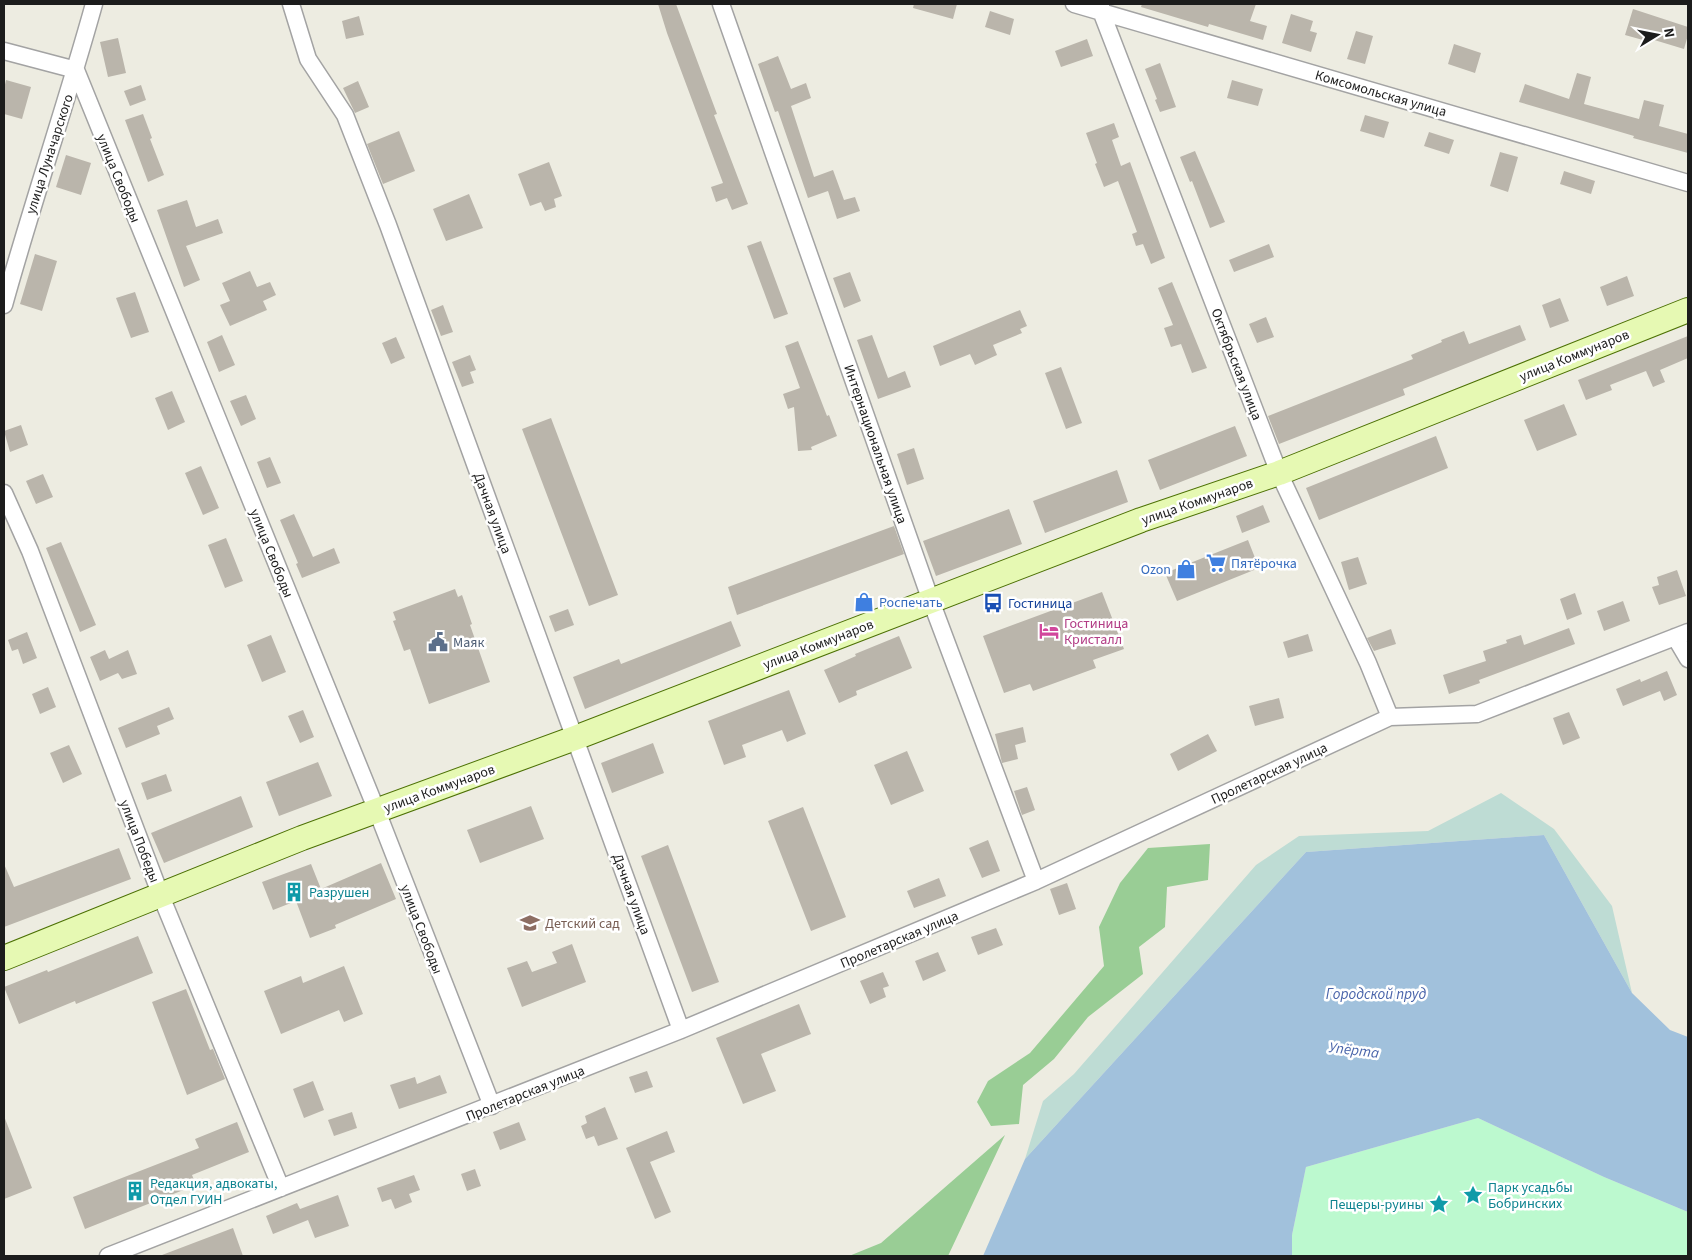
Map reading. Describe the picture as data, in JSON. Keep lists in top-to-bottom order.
{
  "streets": {
    "main road": ["улица Коммунаров"],
    "street": [
      "Комсомольская улица",
      "улица Луначарского",
      "улица Свободы",
      "Октябрьская улица",
      "Интернациональная улица",
      "Дачная улица",
      "Пролетарская улица",
      "улица Победы"
    ]
  },
  "crossings": [
    ["Комсомольская улица", "Октябрьская улица"],
    ["улица Луначарского", "улица Свободы"],
    ["улица Свободы", "улица Коммунаров"],
    ["улица Свободы", "Пролетарская улица"],
    ["улица Коммунаров", "Октябрьская улица"],
    ["улица Коммунаров", "Интернациональная улица"],
    ["улица Коммунаров", "Дачная улица"],
    ["улица Коммунаров", "улица Победы"],
    ["Октябрьская улица", "Пролетарская улица"],
    ["Интернациональная улица", "Пролетарская улица"],
    ["Дачная улица", "Пролетарская улица"],
    ["Пролетарская улица", "улица Победы"]
  ],
  "water": ["Городской пруд", "Упёрта"],
  "places": {
    "supermarket": ["Пятёрочка"],
    "shop": ["Ozon", "Роспечать"],
    "bus stop": ["Гостиница"],
    "hotel": ["Гостиница Кристалл"],
    "public building": ["Маяк"],
    "building": ["Разрушен", "Редакция, адвокаты, Отдел ГУИН"],
    "school or university": ["Детский сад"],
    "place": ["Парк усадьбы Бобринских", "Пещеры-руины"]
  },
  "north": "right"
}
